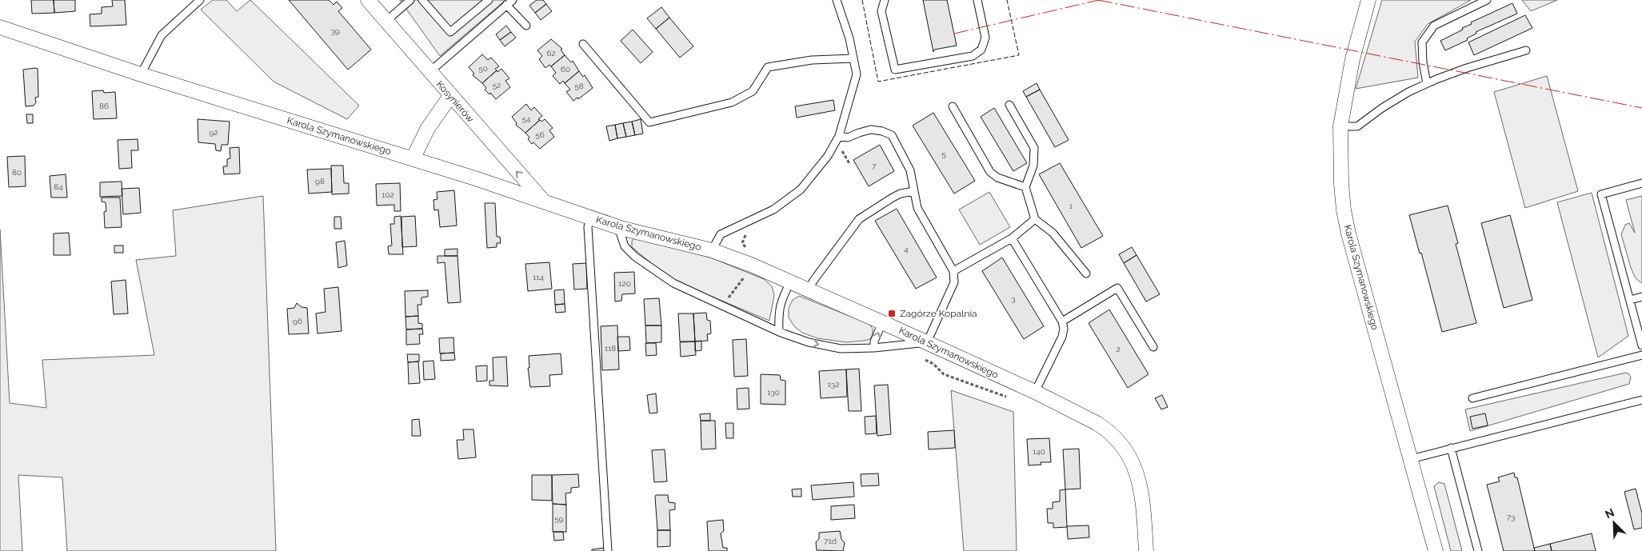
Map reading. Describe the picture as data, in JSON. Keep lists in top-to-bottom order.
{
  "streets": {
    "street": ["Kosynierów", "Karola Szymanowskiego"]
  },
  "crossings": [
    ["Kosynierów", "Karola Szymanowskiego"]
  ],
  "one_way": ["Kosynierów"],
  "places": {
    "transit": ["Zagórze Kopalnia"]
  },
  "house_numbers": [
    "39",
    "62",
    "50",
    "60",
    "52",
    "58",
    "86",
    "54",
    "92",
    "56",
    "5",
    "7",
    "80",
    "98",
    "84",
    "102",
    "1",
    "4",
    "114",
    "120",
    "3",
    "96",
    "118",
    "2",
    "132",
    "130",
    "140",
    "73",
    "59",
    "71d"
  ],
  "north": "top left"
}
